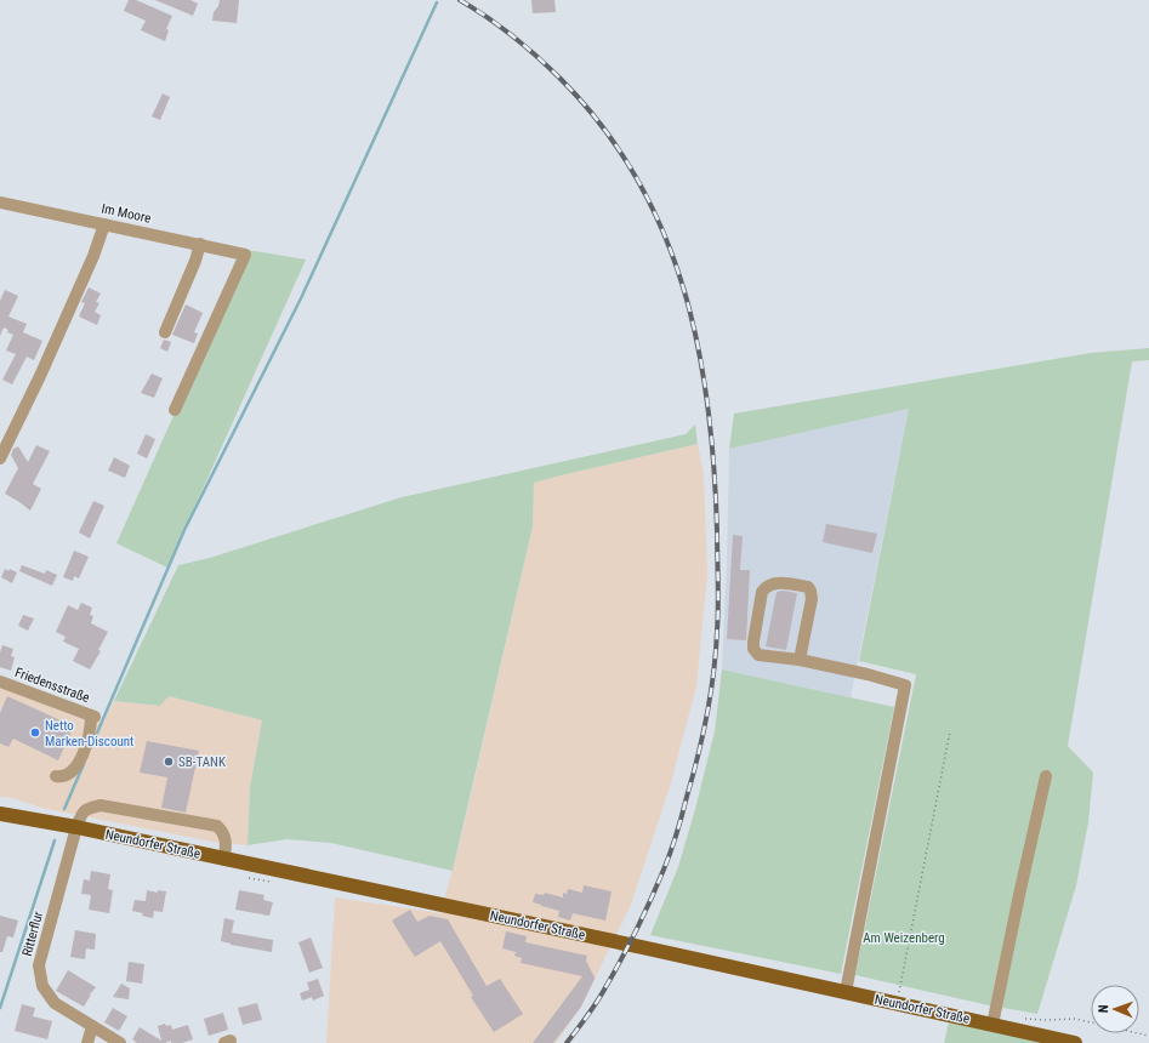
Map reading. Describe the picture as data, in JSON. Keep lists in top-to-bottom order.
{
  "streets": {
    "main road": ["Neundorfer Straße"],
    "street": ["Im Moore", "Friedensstraße", "Ritterflur"]
  },
  "crossings": [
    ["Neundorfer Straße", "Ritterflur"]
  ],
  "parks": ["Am Weizenberg"],
  "places": ["Netto Marken-Discount", "SB-TANK"],
  "north": "left"
}
